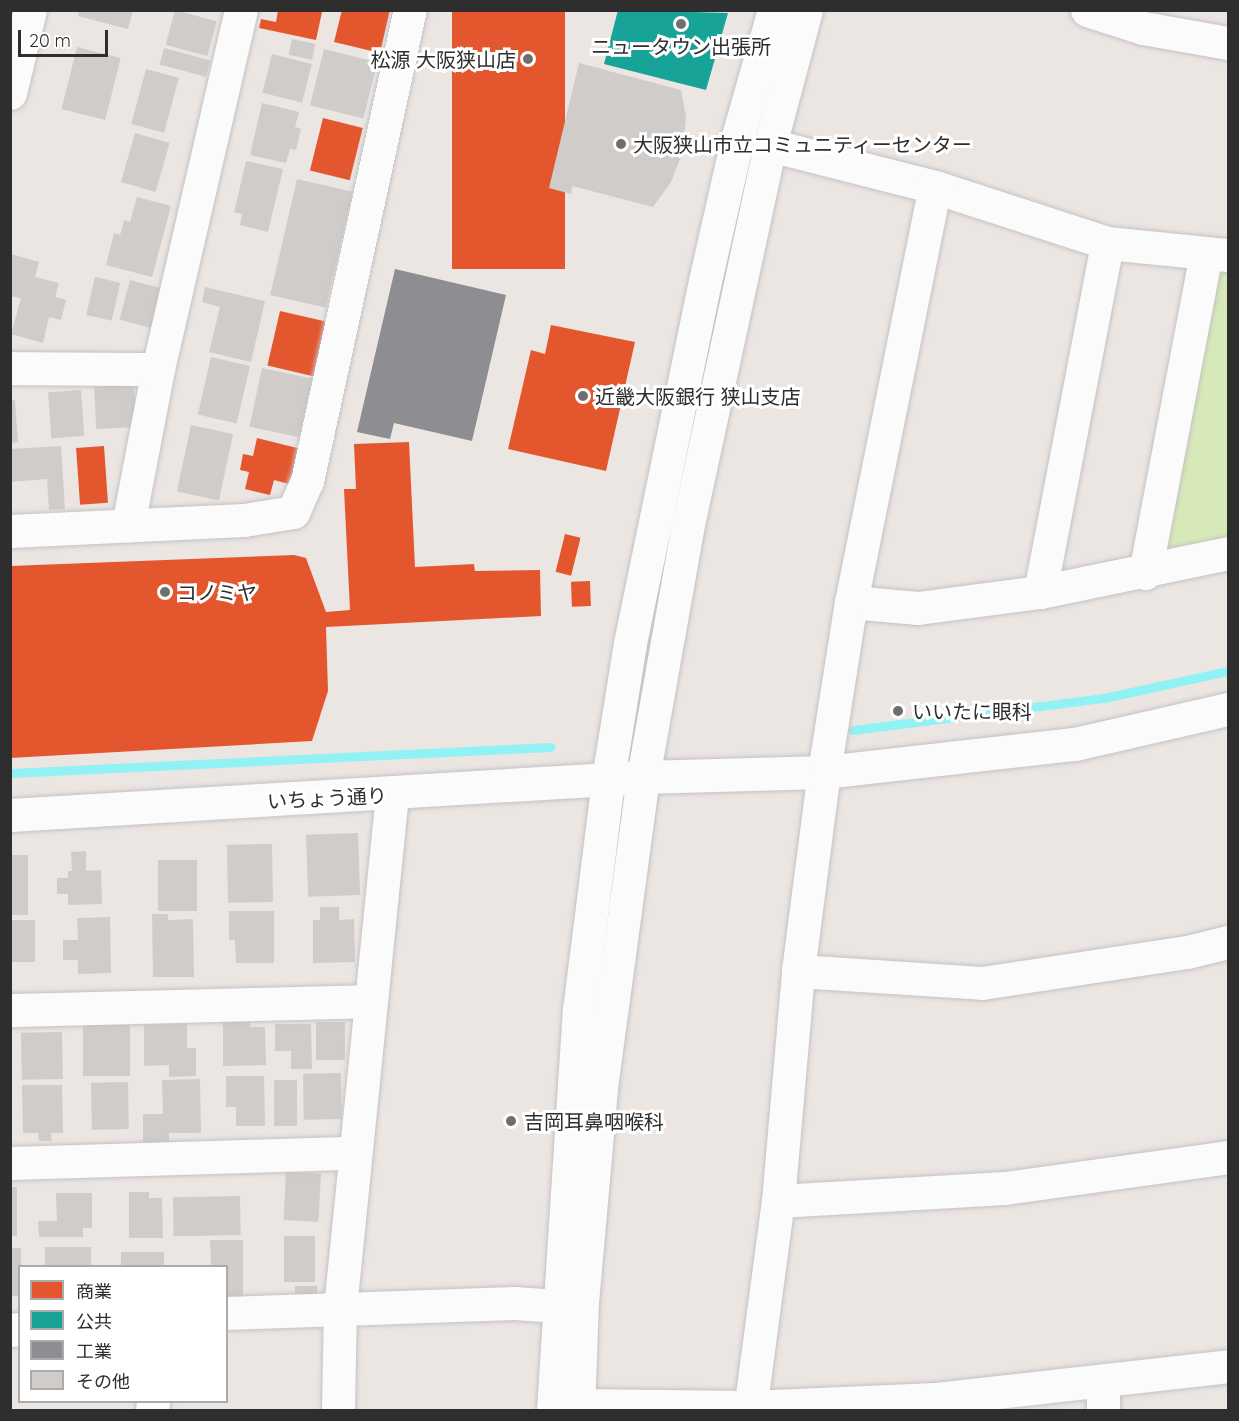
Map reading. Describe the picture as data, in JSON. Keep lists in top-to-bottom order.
{
  "streets": {
    "street": ["いちょう通り"]
  },
  "places": [
    "ニュータウン出張所",
    "松源 大阪狭山店",
    "大阪狭山市立コミュニティーセンター",
    "近畿大阪銀行 狭山支店",
    "コノミヤ",
    "いいたに眼科",
    "吉岡耳鼻咽喉科"
  ],
  "legend": [
    "商業",
    "公共",
    "工業",
    "その他"
  ],
  "scale_bar": "20 m"
}
